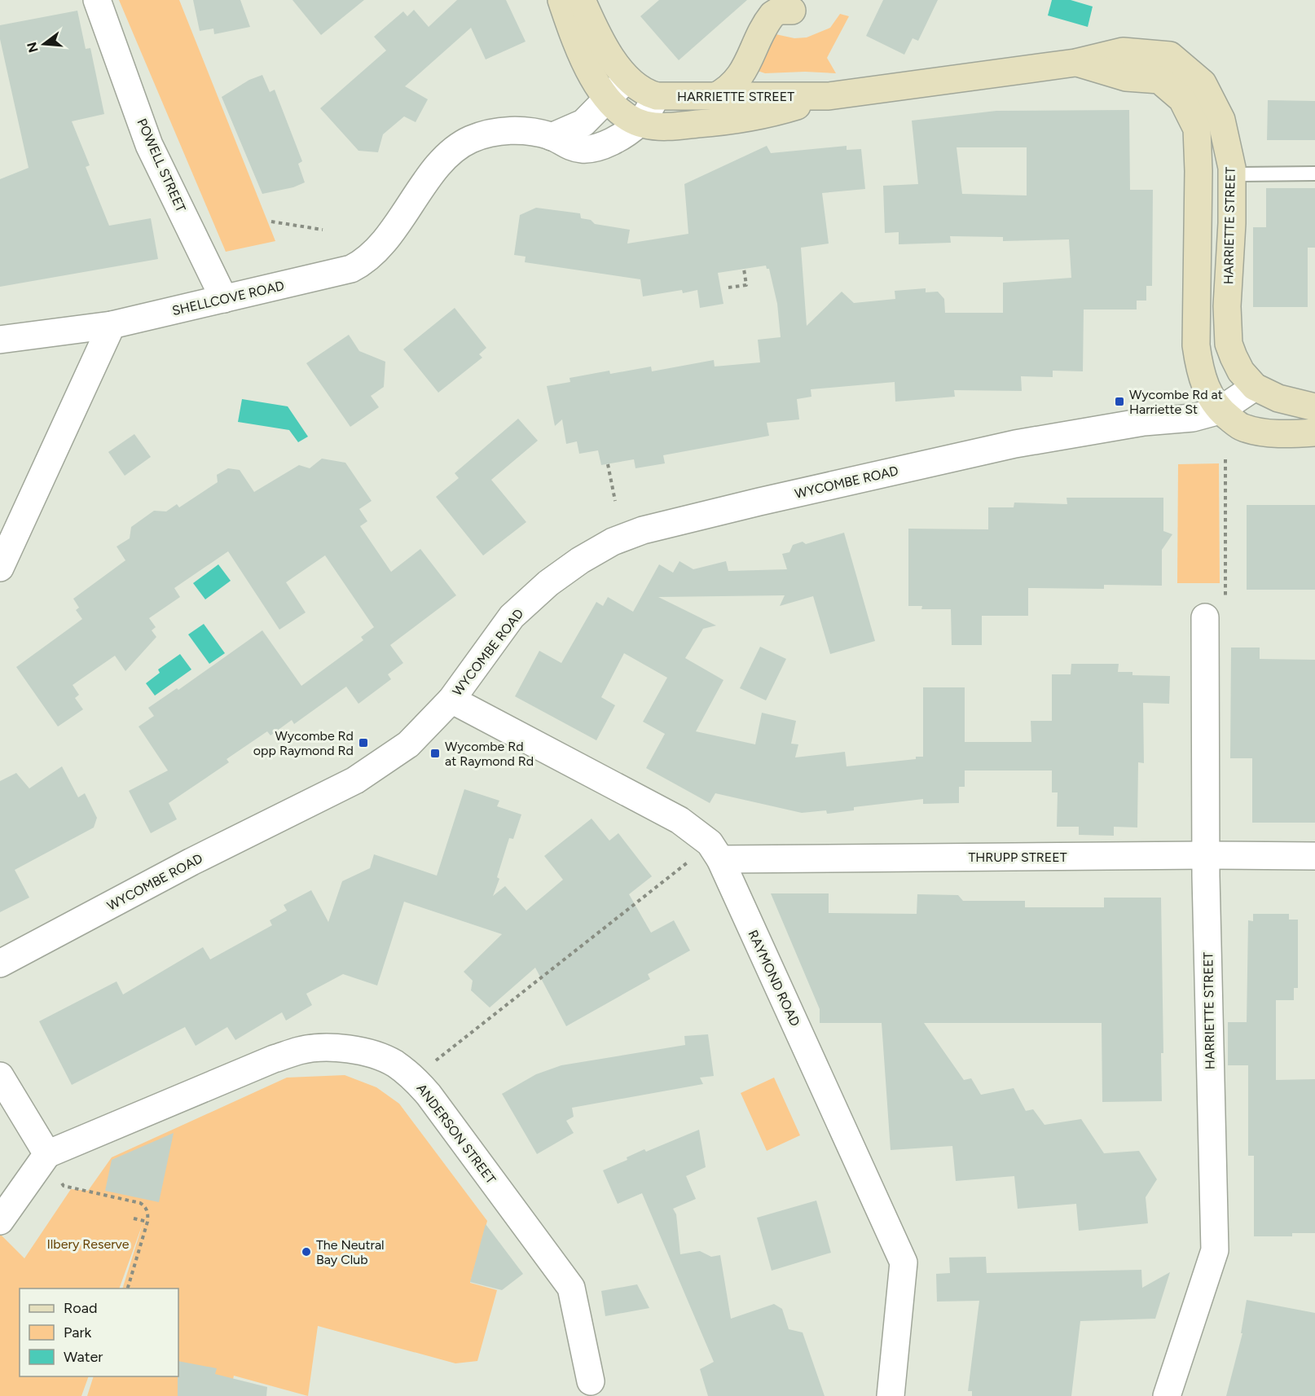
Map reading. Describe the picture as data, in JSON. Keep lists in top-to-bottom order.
{
  "streets": {
    "main road": ["HARRIETTE STREET"],
    "street": [
      "POWELL STREET",
      "SHELLCOVE ROAD",
      "WYCOMBE ROAD",
      "THRUPP STREET",
      "RAYMOND ROAD",
      "ANDERSON STREET"
    ]
  },
  "crossings": [
    ["HARRIETTE STREET", "SHELLCOVE ROAD"],
    ["HARRIETTE STREET", "WYCOMBE ROAD"],
    ["HARRIETTE STREET", "THRUPP STREET"],
    ["POWELL STREET", "SHELLCOVE ROAD"],
    ["WYCOMBE ROAD", "RAYMOND ROAD"],
    ["THRUPP STREET", "RAYMOND ROAD"]
  ],
  "parks": ["Ilbery Reserve"],
  "places": {
    "transit": ["Wycombe Rd at Harriette St", "Wycombe Rd opp Raymond Rd", "Wycombe Rd at Raymond Rd"],
    "other": ["The Neutral Bay Club"]
  },
  "legend": ["Road", "Park", "Water"],
  "north": "left"
}
